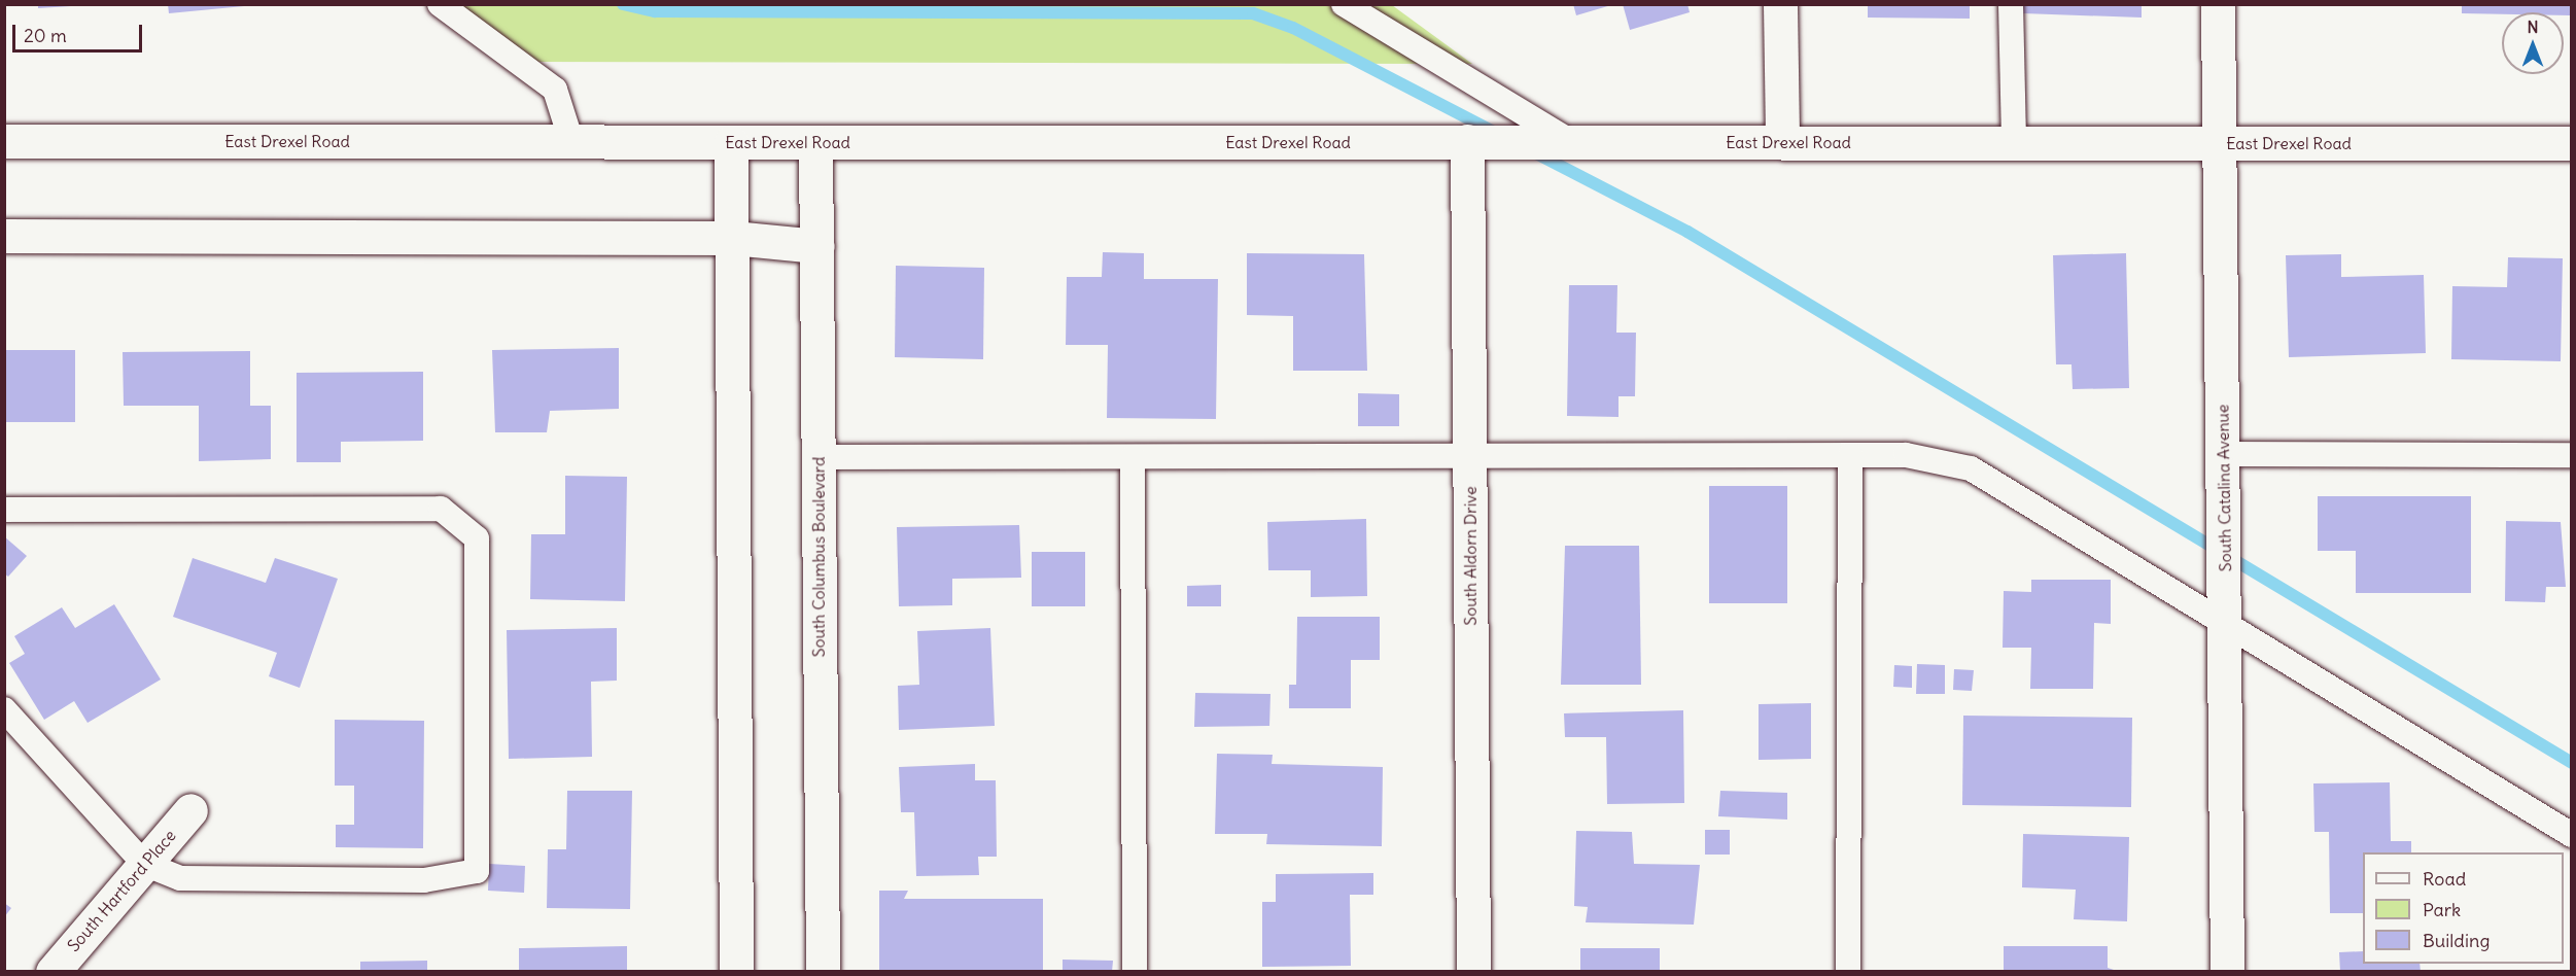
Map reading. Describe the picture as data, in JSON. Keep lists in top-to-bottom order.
{
  "streets": {
    "street": [
      "East Drexel Road",
      "South Catalina Avenue",
      "South Aldorn Drive",
      "South Columbus Boulevard",
      "South Hartford Place"
    ]
  },
  "crossings": [
    ["East Drexel Road", "South Catalina Avenue"],
    ["East Drexel Road", "South Aldorn Drive"],
    ["East Drexel Road", "South Columbus Boulevard"]
  ],
  "legend": ["Road", "Park", "Building"],
  "scale_bar": "20 m",
  "north": "top"
}
